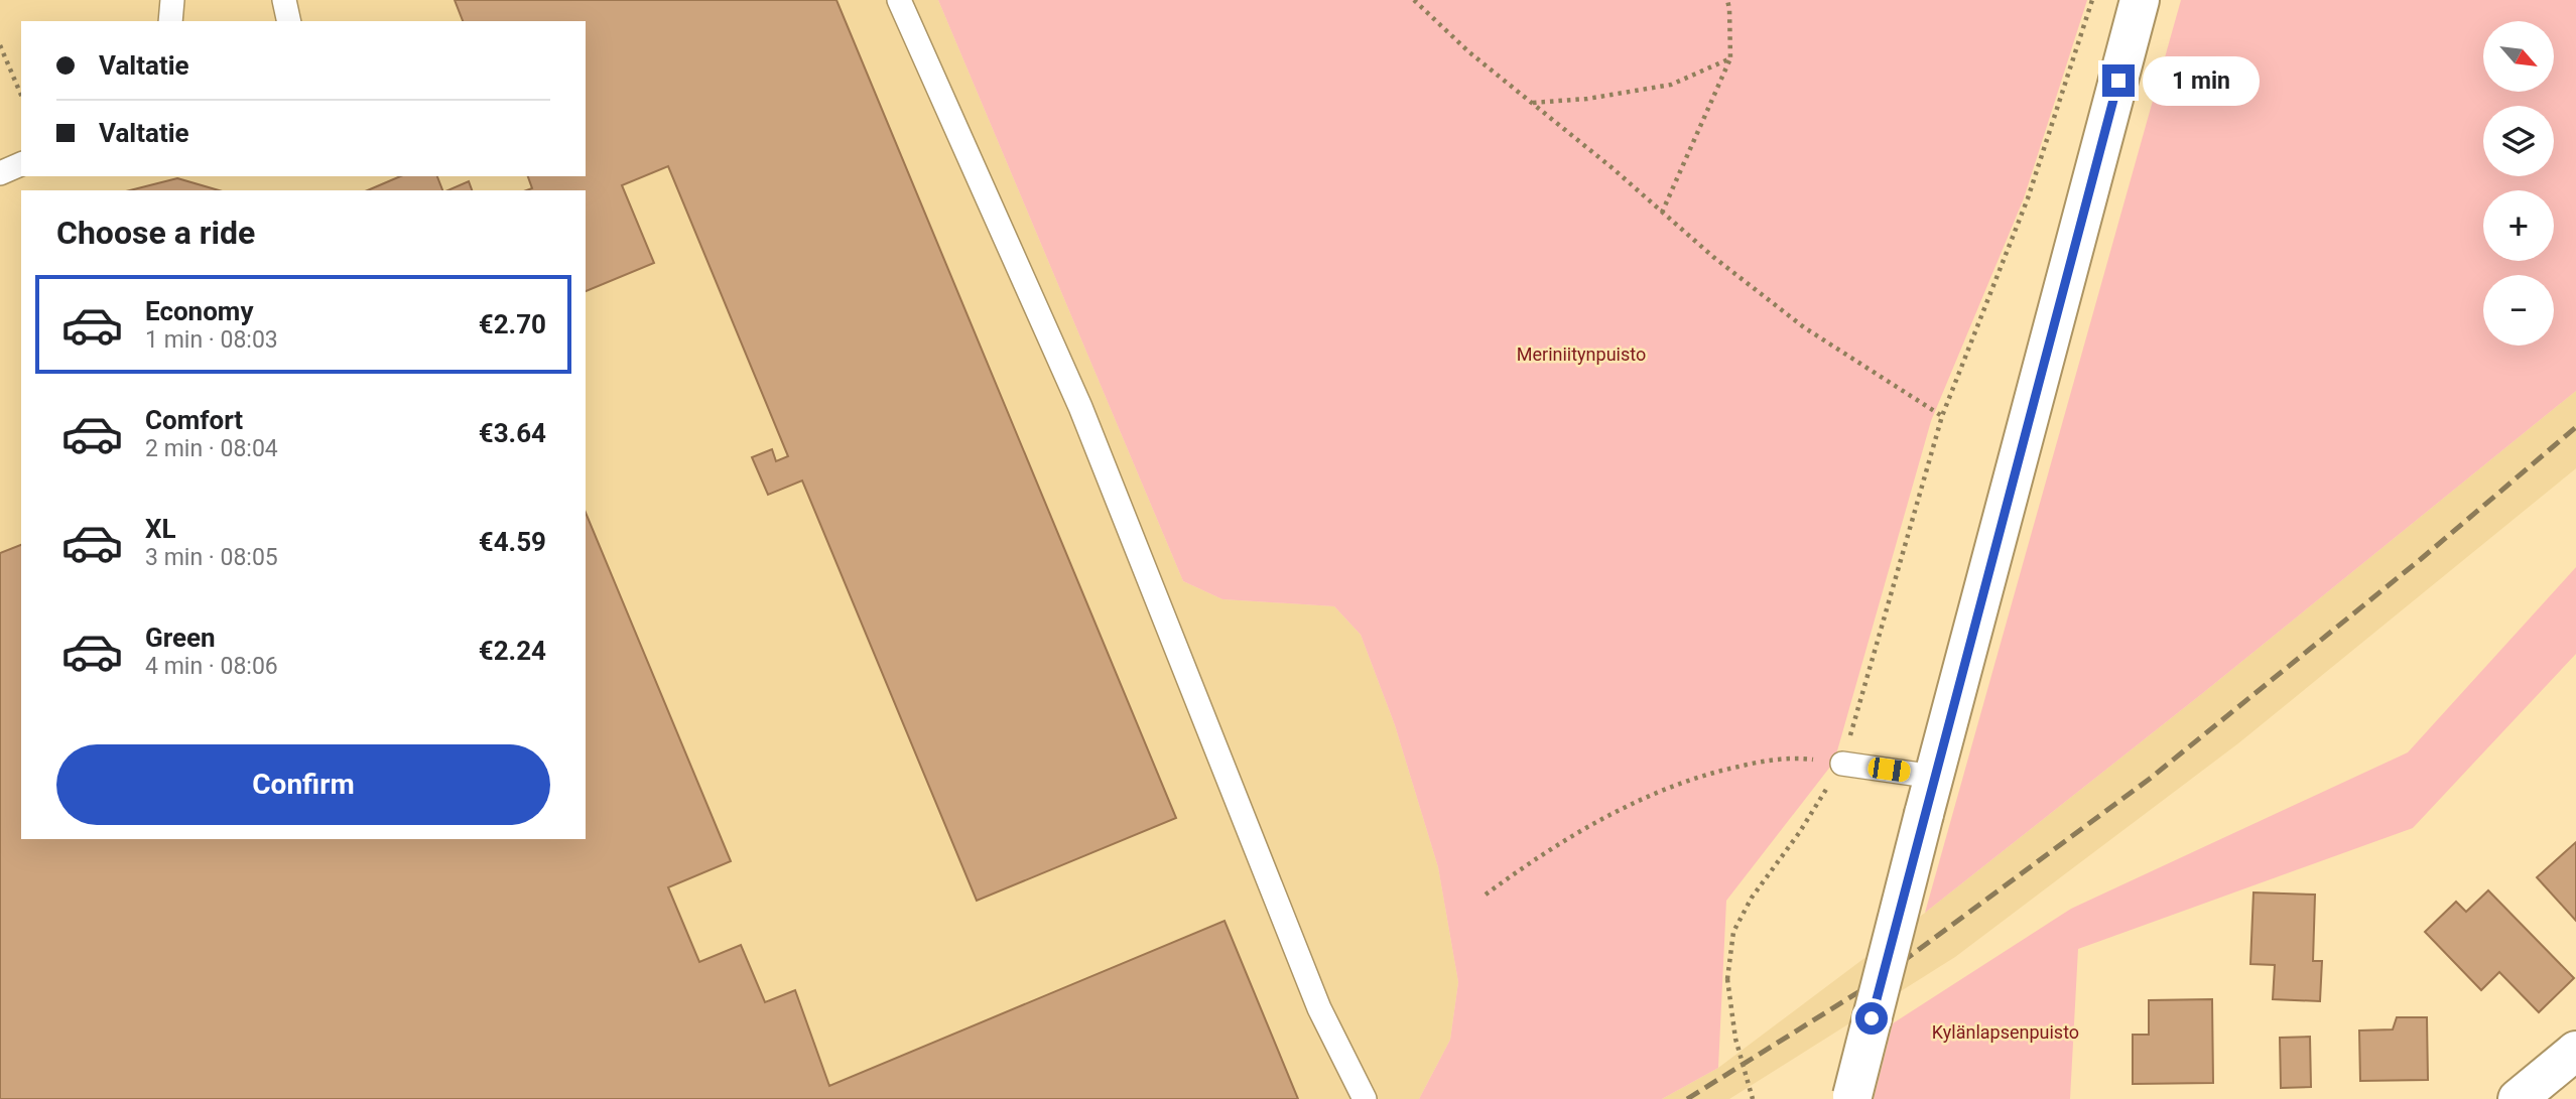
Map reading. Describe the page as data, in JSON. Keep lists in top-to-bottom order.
{
  "parks": ["Meriniitynpuisto", "Kylänlapsenpuisto"],
  "north": "bottom right",
  "page": {
    "map_buttons": ["+", "−"],
    "banner": ["Valtatie", "Valtatie"],
    "bubble": "1 min",
    "heading": "Choose a ride",
    "list": [
      {
        "name": "Economy",
        "note": "1 min · 08:03",
        "value": "€2.70"
      },
      {
        "name": "Comfort",
        "note": "2 min · 08:04",
        "value": "€3.64"
      },
      {
        "name": "XL",
        "note": "3 min · 08:05",
        "value": "€4.59"
      },
      {
        "name": "Green",
        "note": "4 min · 08:06",
        "value": "€2.24"
      }
    ],
    "buttons": "Confirm"
  }
}
